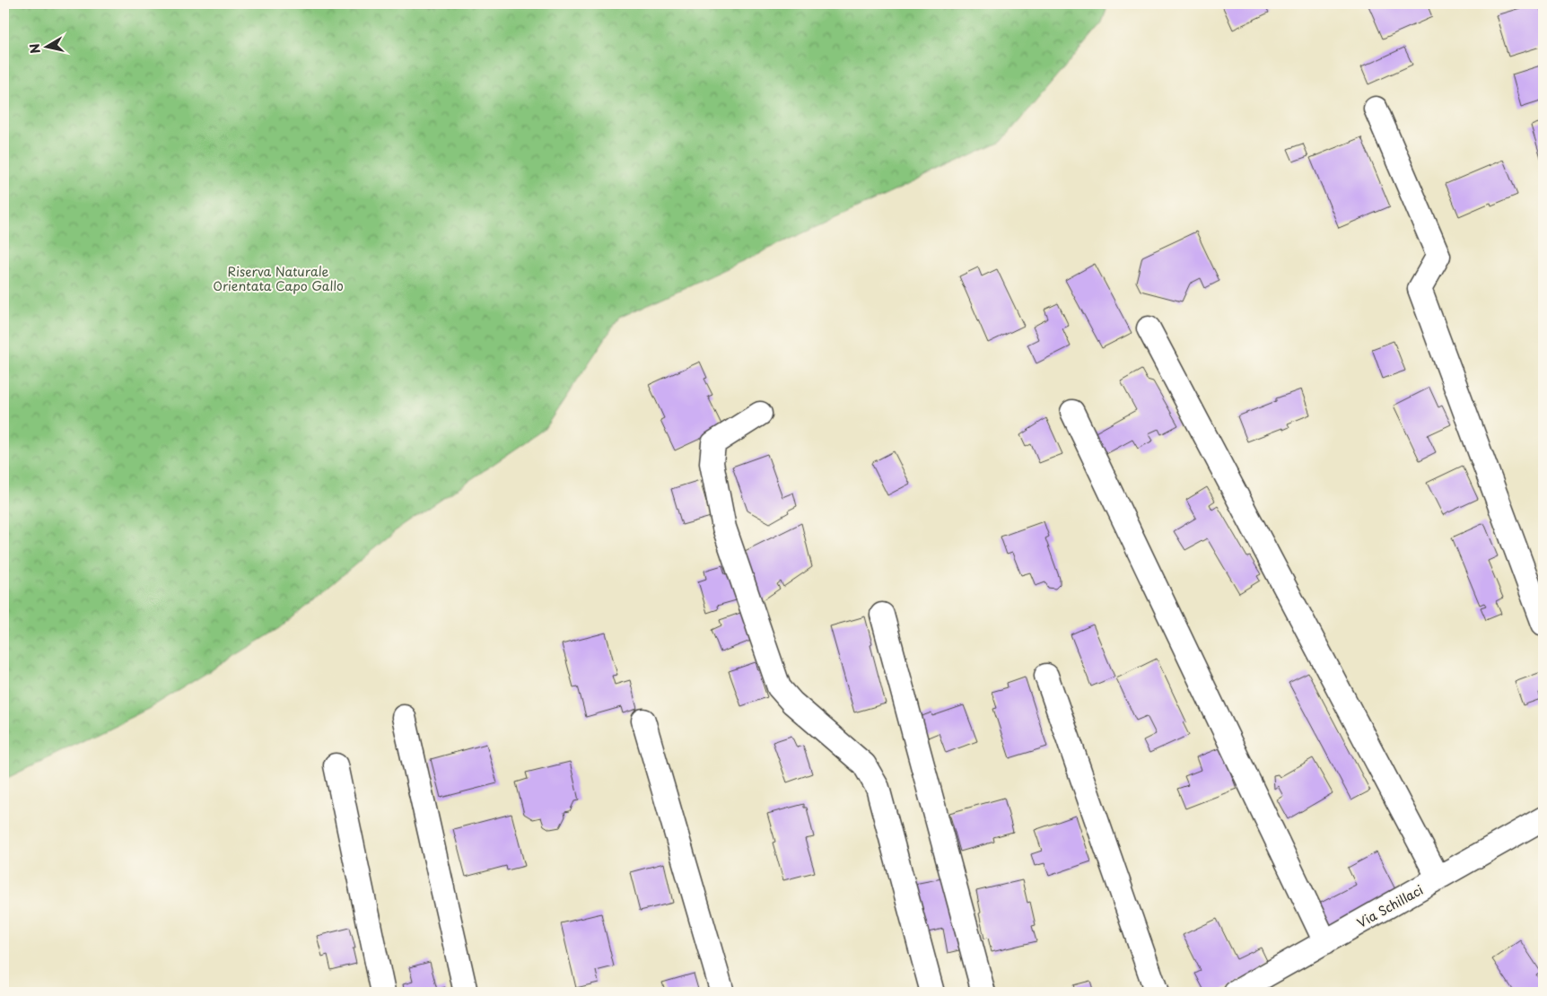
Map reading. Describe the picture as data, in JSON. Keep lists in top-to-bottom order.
{
  "streets": {
    "street": ["Via Schillaci"]
  },
  "parks": ["Riserva Naturale Orientata Capo Gallo"],
  "north": "left"
}
